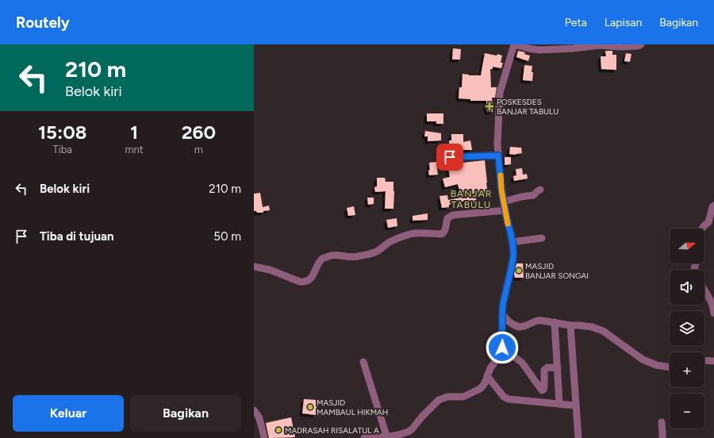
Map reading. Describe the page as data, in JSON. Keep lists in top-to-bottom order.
{
  "districts": ["BANJAR TABULU"],
  "places": {
    "health": ["POSKESDES BANJAR TABULU"],
    "other": ["MASJID BANJAR SONGAI", "MASJID MAMBAUL HIKMAH", "MADRASAH RISALATUL A"]
  },
  "north": "right",
  "page": {
    "header": "Routely",
    "nav": ["Peta", "Lapisan", "Bagikan"],
    "turn": ["210 m", "Belok kiri"],
    "eta": [
      "15:08",
      "Tiba",
      "1",
      "mnt",
      "260",
      "m"
    ],
    "list": [
      {
        "name": "Belok kiri",
        "value": "210 m"
      },
      {
        "name": "Tiba di tujuan",
        "value": "50 m"
      }
    ],
    "map_buttons": ["+", "−"],
    "buttons": ["Keluar", "Bagikan"]
  }
}
